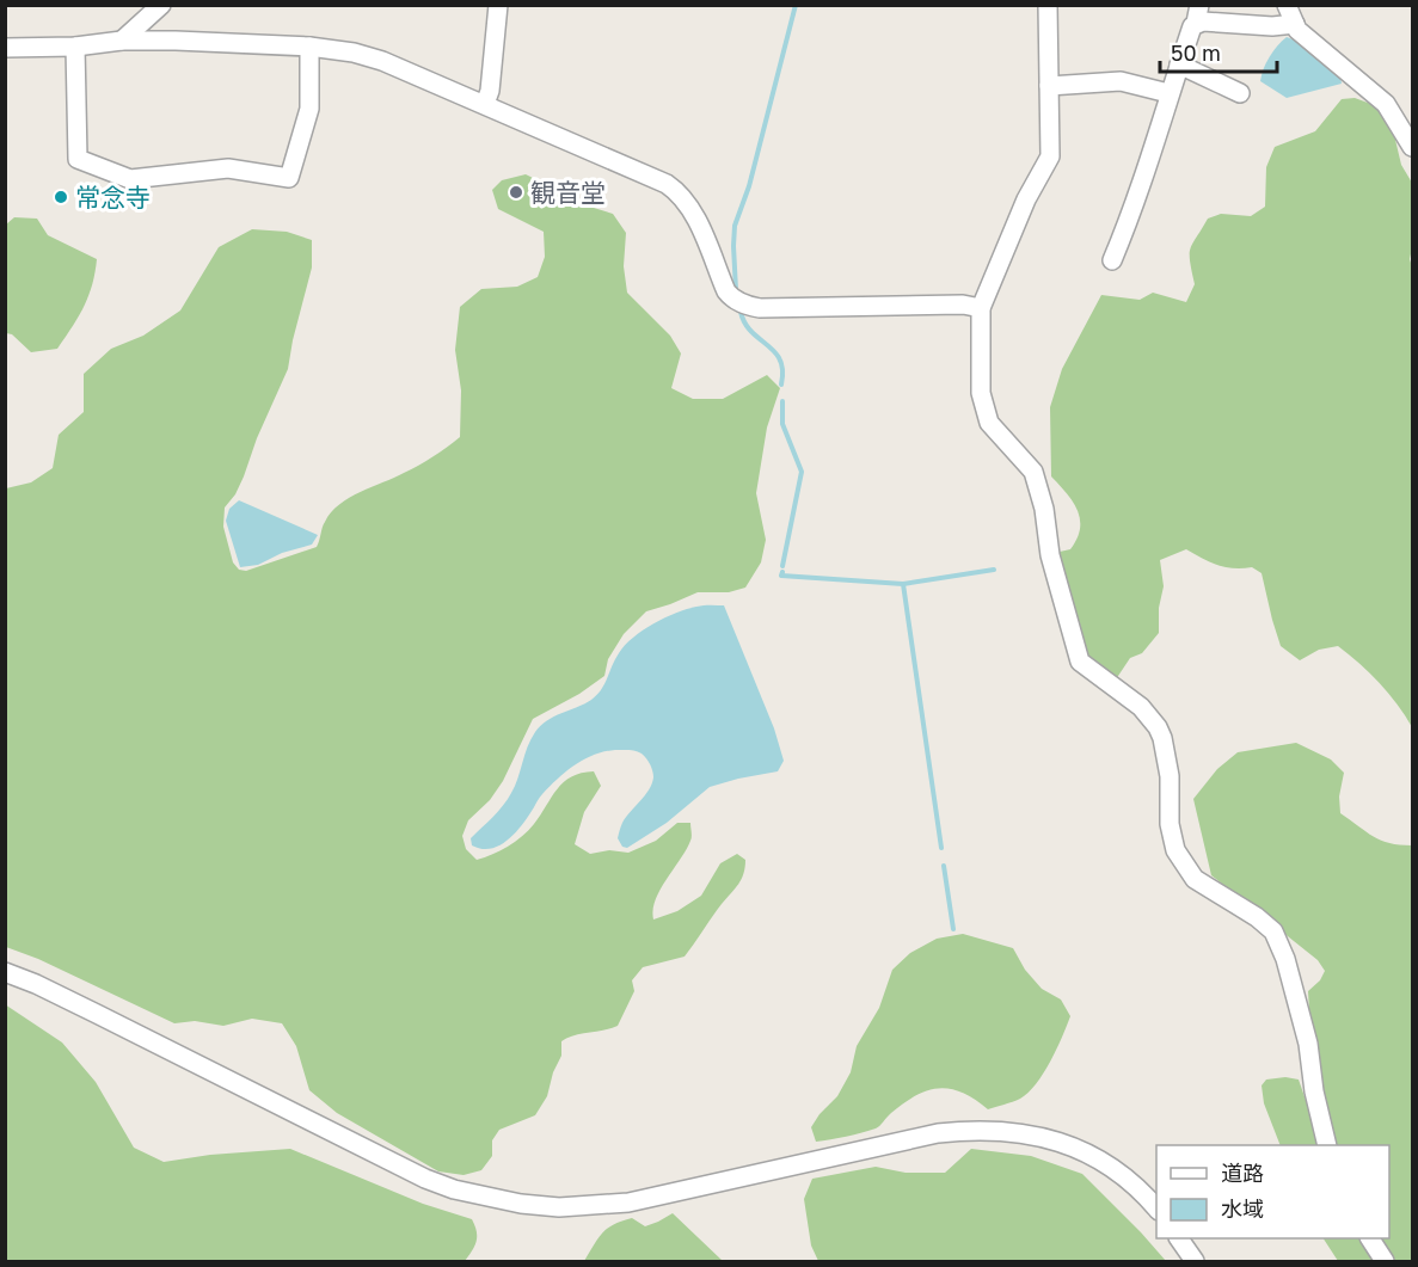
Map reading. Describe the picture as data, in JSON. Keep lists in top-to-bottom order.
{
  "places": ["観音堂", "常念寺"],
  "legend": ["道路", "水域"],
  "scale_bar": "50 m"
}
